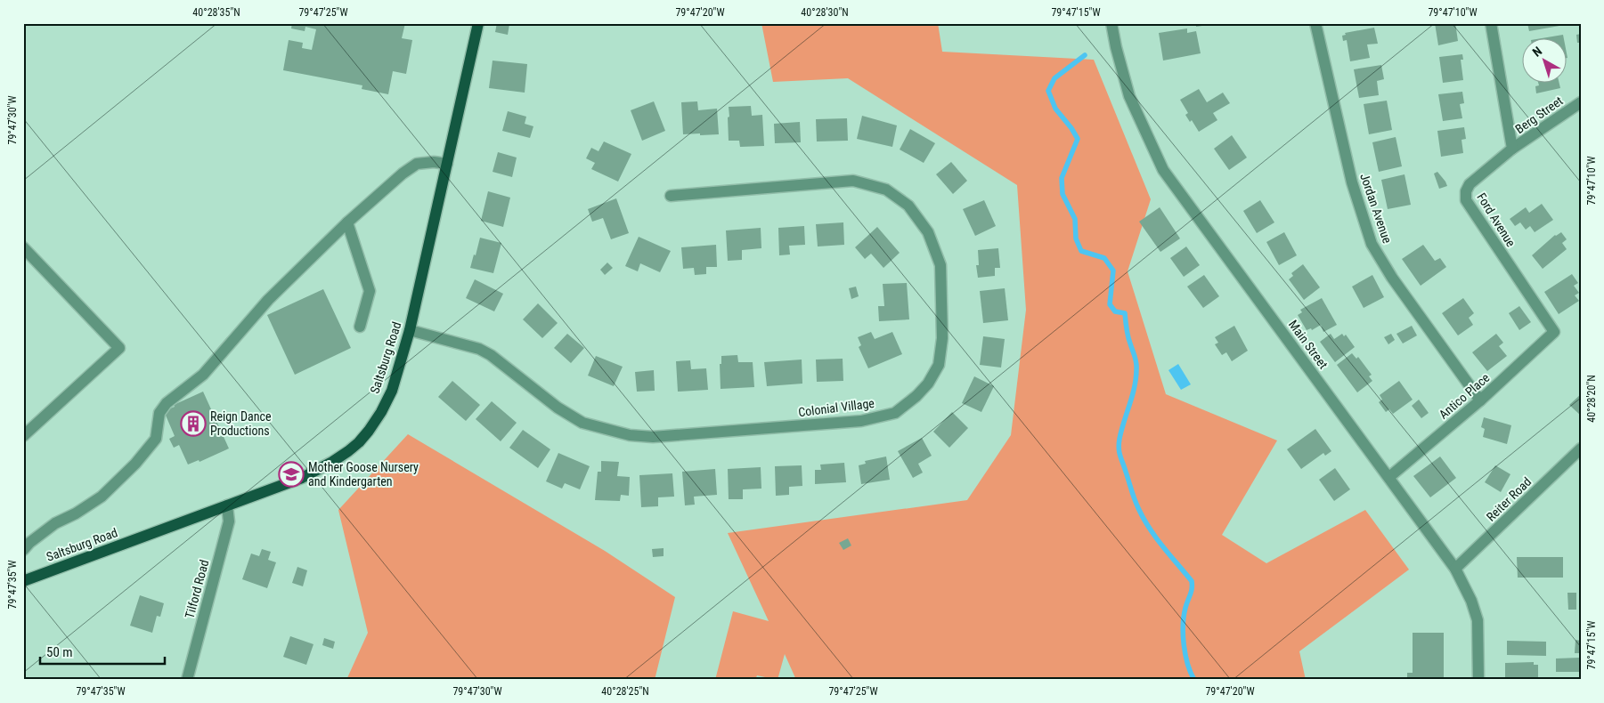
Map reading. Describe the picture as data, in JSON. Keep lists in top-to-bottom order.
{
  "streets": {
    "main road": ["Saltsburg Road"],
    "street": [
      "Berg Street",
      "Jordan Avenue",
      "Ford Avenue",
      "Main Street",
      "Antico Place",
      "Colonial Village",
      "Reiter Road",
      "Tilford Road"
    ]
  },
  "crossings": [
    ["Berg Street", "Ford Avenue"],
    ["Jordan Avenue", "Antico Place"],
    ["Ford Avenue", "Antico Place"],
    ["Main Street", "Antico Place"],
    ["Main Street", "Reiter Road"],
    ["Saltsburg Road", "Colonial Village"],
    ["Saltsburg Road", "Tilford Road"]
  ],
  "places": {
    "building": ["Reign Dance Productions"],
    "school or university": ["Mother Goose Nursery and Kindergarten"]
  },
  "scale_bar": "50 m",
  "north": "top left",
  "coordinates": [
    "40°28'35\"N",
    "79°47'25\"W",
    "79°47'20\"W",
    "40°28'30\"N",
    "79°47'15\"W",
    "79°47'10\"W",
    "79°47'30\"W",
    "40°28'20\"N",
    "79°47'35\"W",
    "40°28'25\"N"
  ]
}
